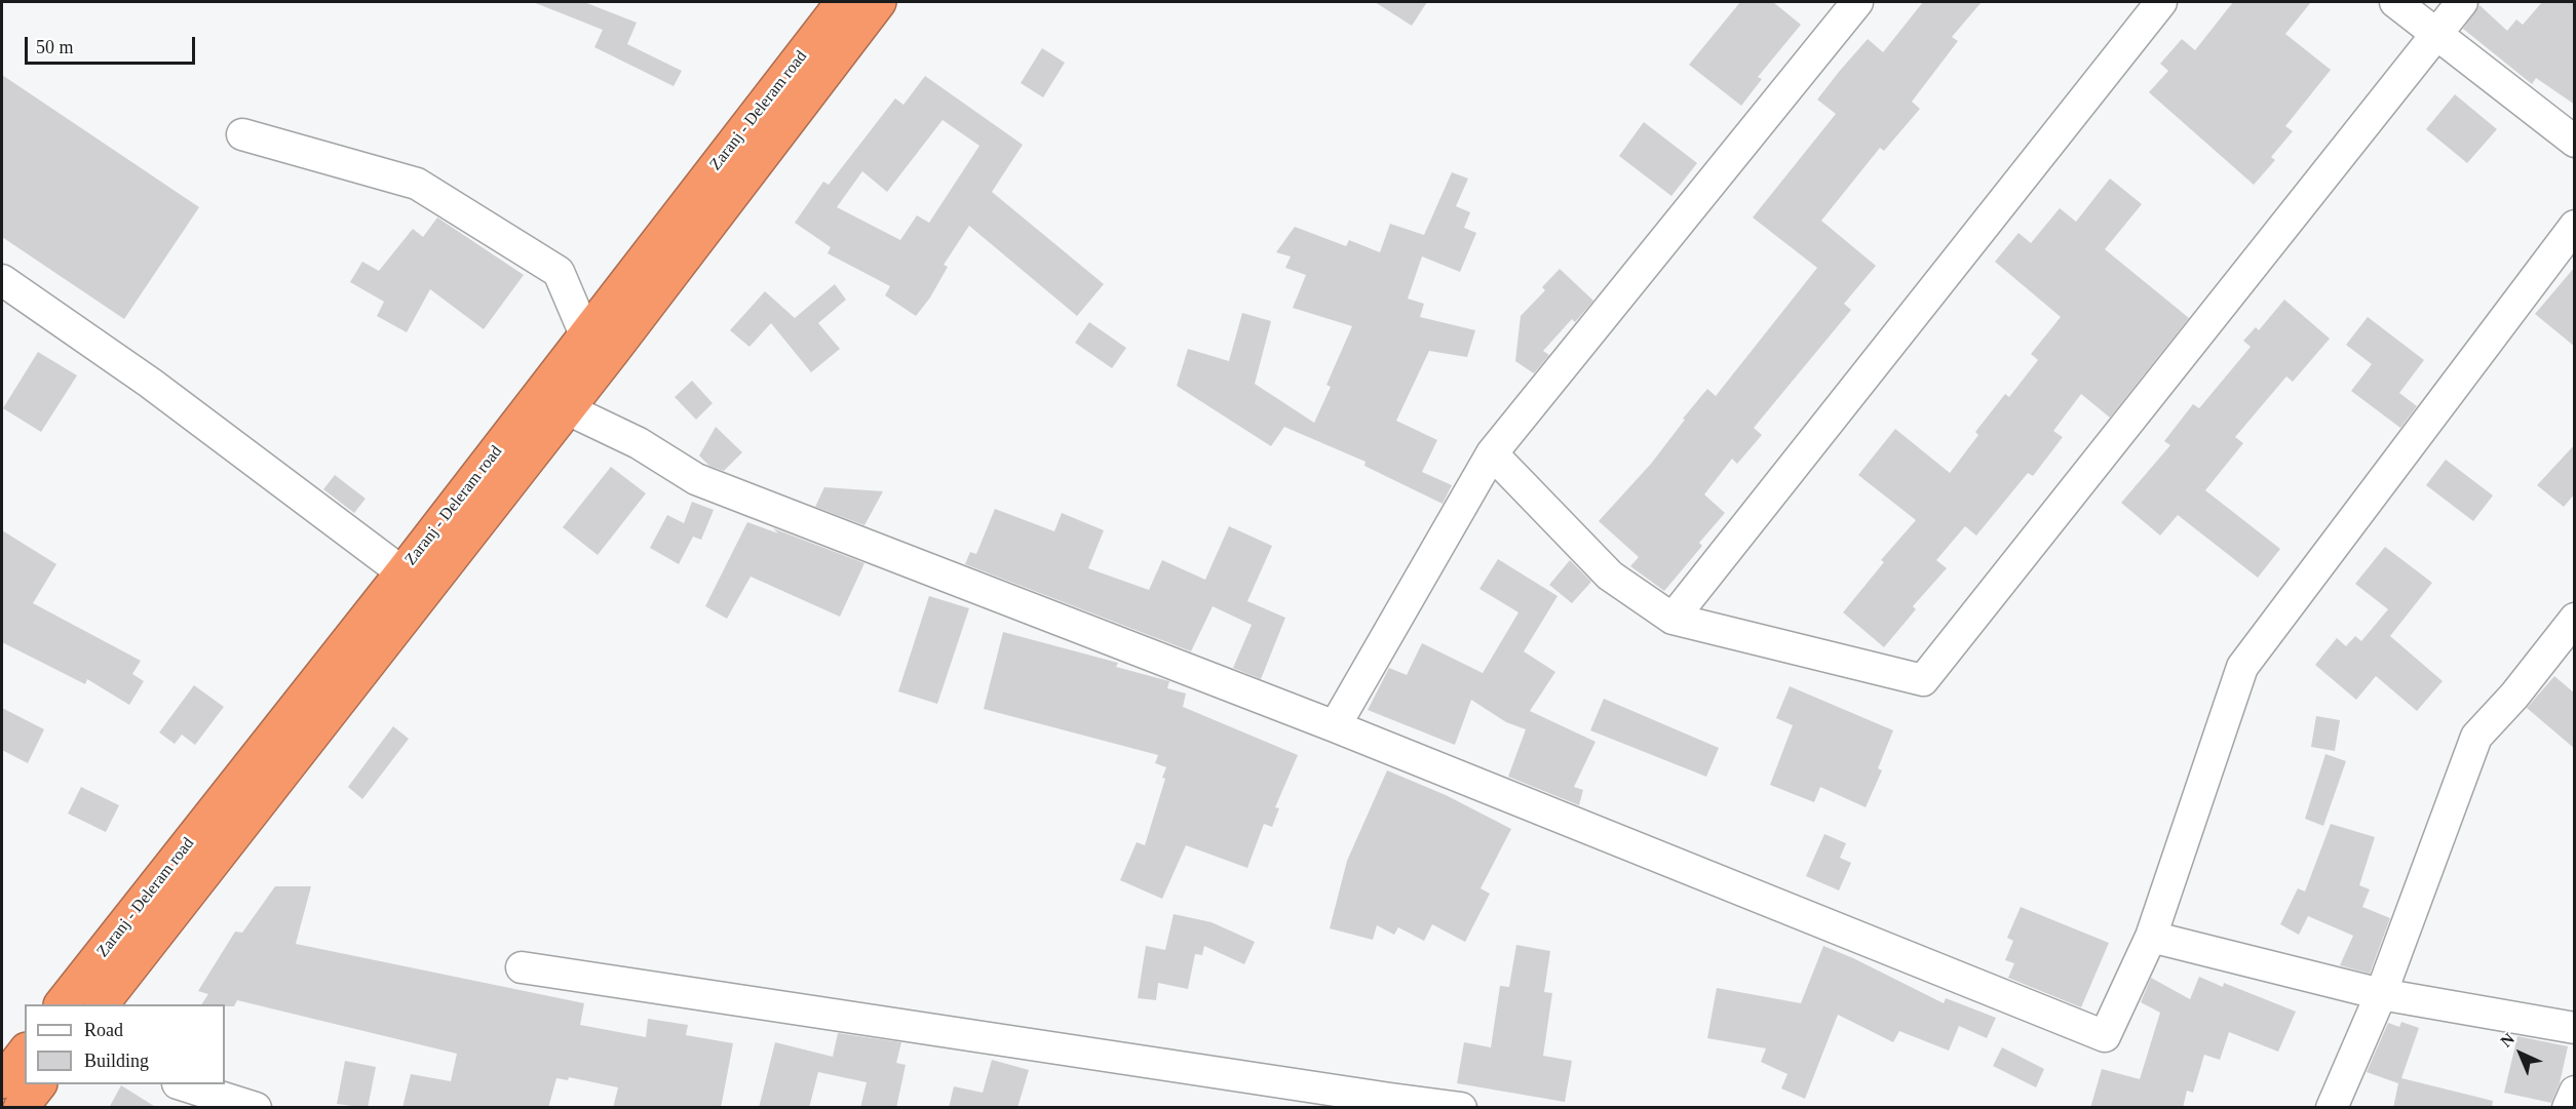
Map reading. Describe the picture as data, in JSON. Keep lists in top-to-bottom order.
{
  "streets": {
    "highway": ["Zaranj - Deleram road"]
  },
  "legend": ["Road", "Building"],
  "scale_bar": "50 m",
  "north": "top left"
}
